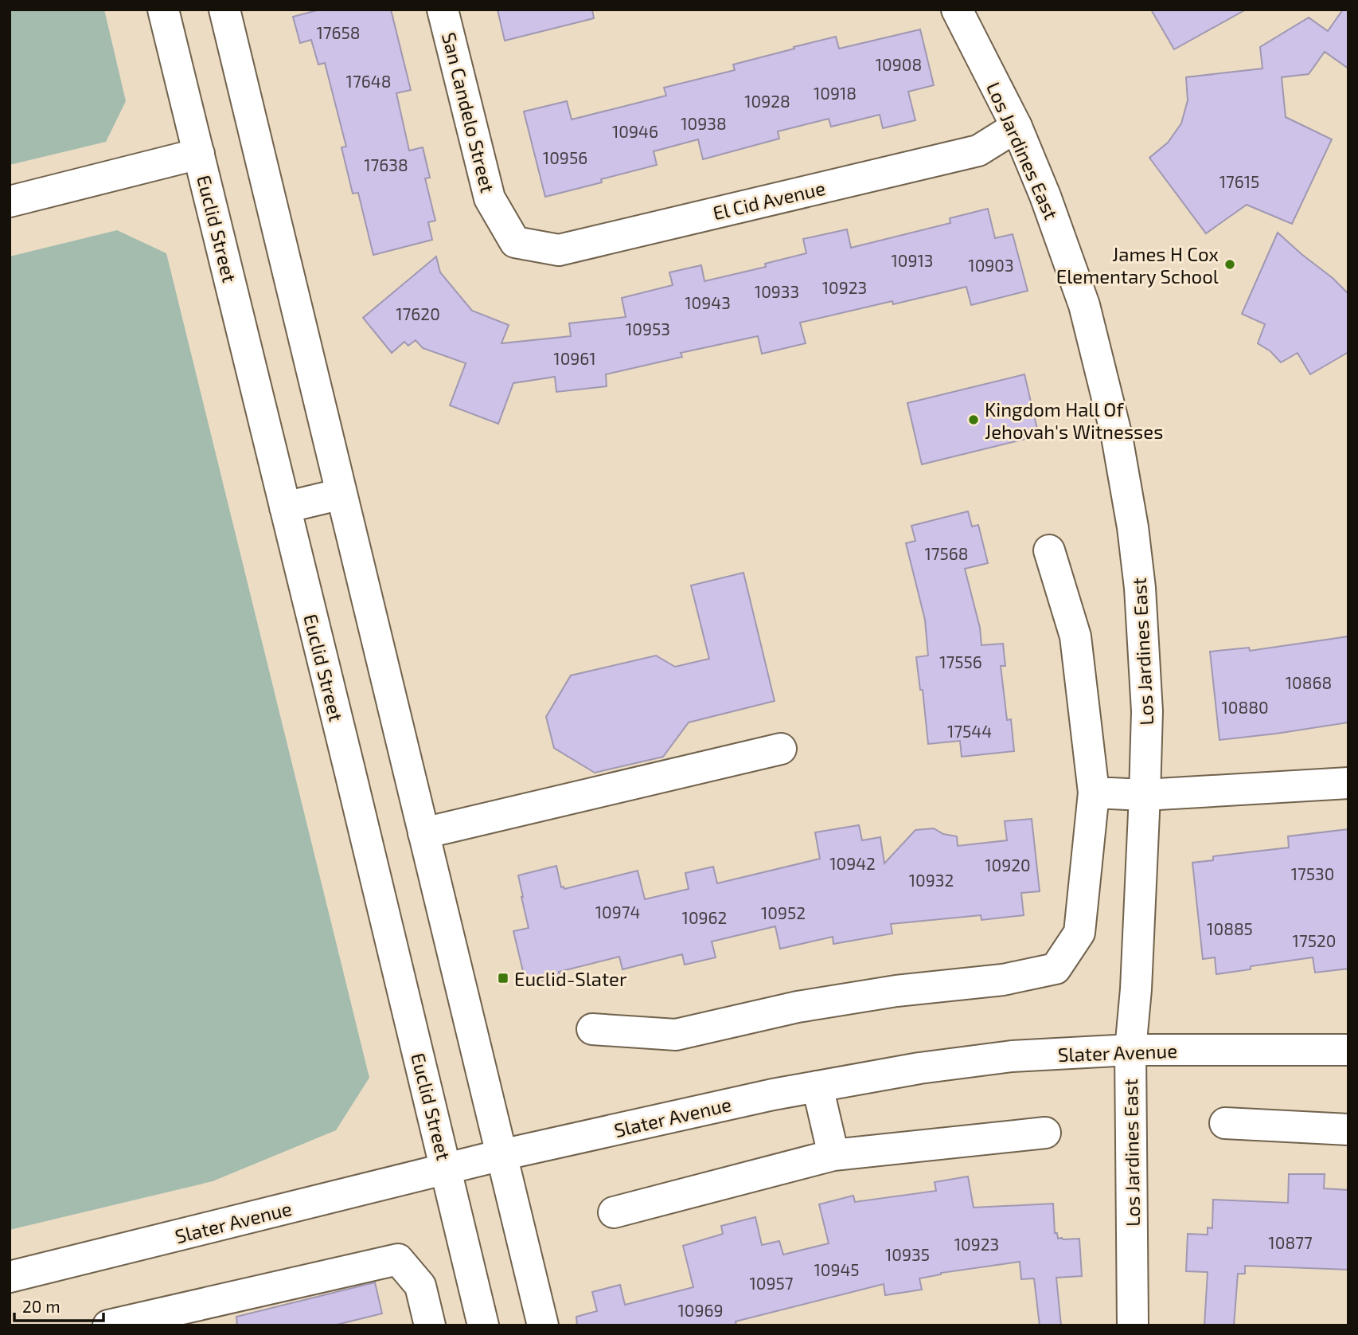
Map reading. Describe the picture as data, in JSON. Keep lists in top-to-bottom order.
{
  "streets": {
    "street": [
      "San Candelo Street",
      "Los Jardines East",
      "El Cid Avenue",
      "Euclid Street",
      "Slater Avenue"
    ]
  },
  "crossings": [
    ["San Candelo Street", "El Cid Avenue"],
    ["Los Jardines East", "El Cid Avenue"],
    ["Los Jardines East", "Slater Avenue"],
    ["Euclid Street", "Slater Avenue"]
  ],
  "places": {
    "other": ["James H Cox Elementary School", "Kingdom Hall Of Jehovah's Witnesses"],
    "transit": ["Euclid-Slater"]
  },
  "house_numbers": [
    "17658",
    "10908",
    "17648",
    "10918",
    "10928",
    "10938",
    "10946",
    "10956",
    "17638",
    "17615",
    "10913",
    "10903",
    "10923",
    "10933",
    "10943",
    "17620",
    "10953",
    "10961",
    "17568",
    "17556",
    "10868",
    "10880",
    "17544",
    "10942",
    "10920",
    "17530",
    "10932",
    "10974",
    "10952",
    "10962",
    "10885",
    "17520",
    "10877",
    "10923",
    "10935",
    "10945",
    "10957",
    "10969"
  ],
  "scale_bar": "20 m"
}
